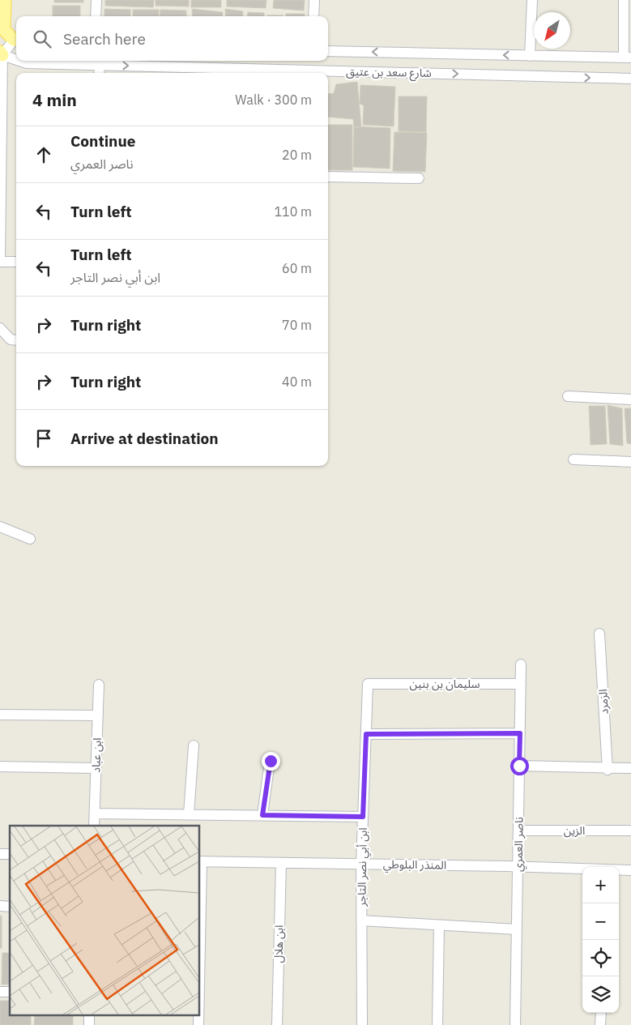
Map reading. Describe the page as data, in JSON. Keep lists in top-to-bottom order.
{
  "streets": {
    "street": [
      "شارع سعد بن عتيق",
      "سليمان بن بنين",
      "الزمرد",
      "ابن عباد",
      "الزين",
      "ناصر العمري",
      "المنذر البلوطي",
      "ابن أبي نصر التاجر",
      "ابن هلال"
    ]
  },
  "crossings": [
    ["سليمان بن بنين", "ناصر العمري"],
    ["سليمان بن بنين", "ابن أبي نصر التاجر"],
    ["الزين", "ناصر العمري"],
    ["ناصر العمري", "المنذر البلوطي"],
    ["المنذر البلوطي", "ابن أبي نصر التاجر"],
    ["المنذر البلوطي", "ابن هلال"]
  ],
  "north": "bottom left",
  "page": {
    "search": "Search here",
    "heading": ["4 min", "Walk · 300 m"],
    "list": [
      ["Continue", "ناصر العمري", "20 m"],
      ["Turn left", "110 m"],
      ["Turn left", "ابن أبي نصر التاجر", "60 m"],
      ["Turn right", "70 m"],
      ["Turn right", "40 m"],
      "Arrive at destination"
    ],
    "map_buttons": ["+", "−"]
  }
}
